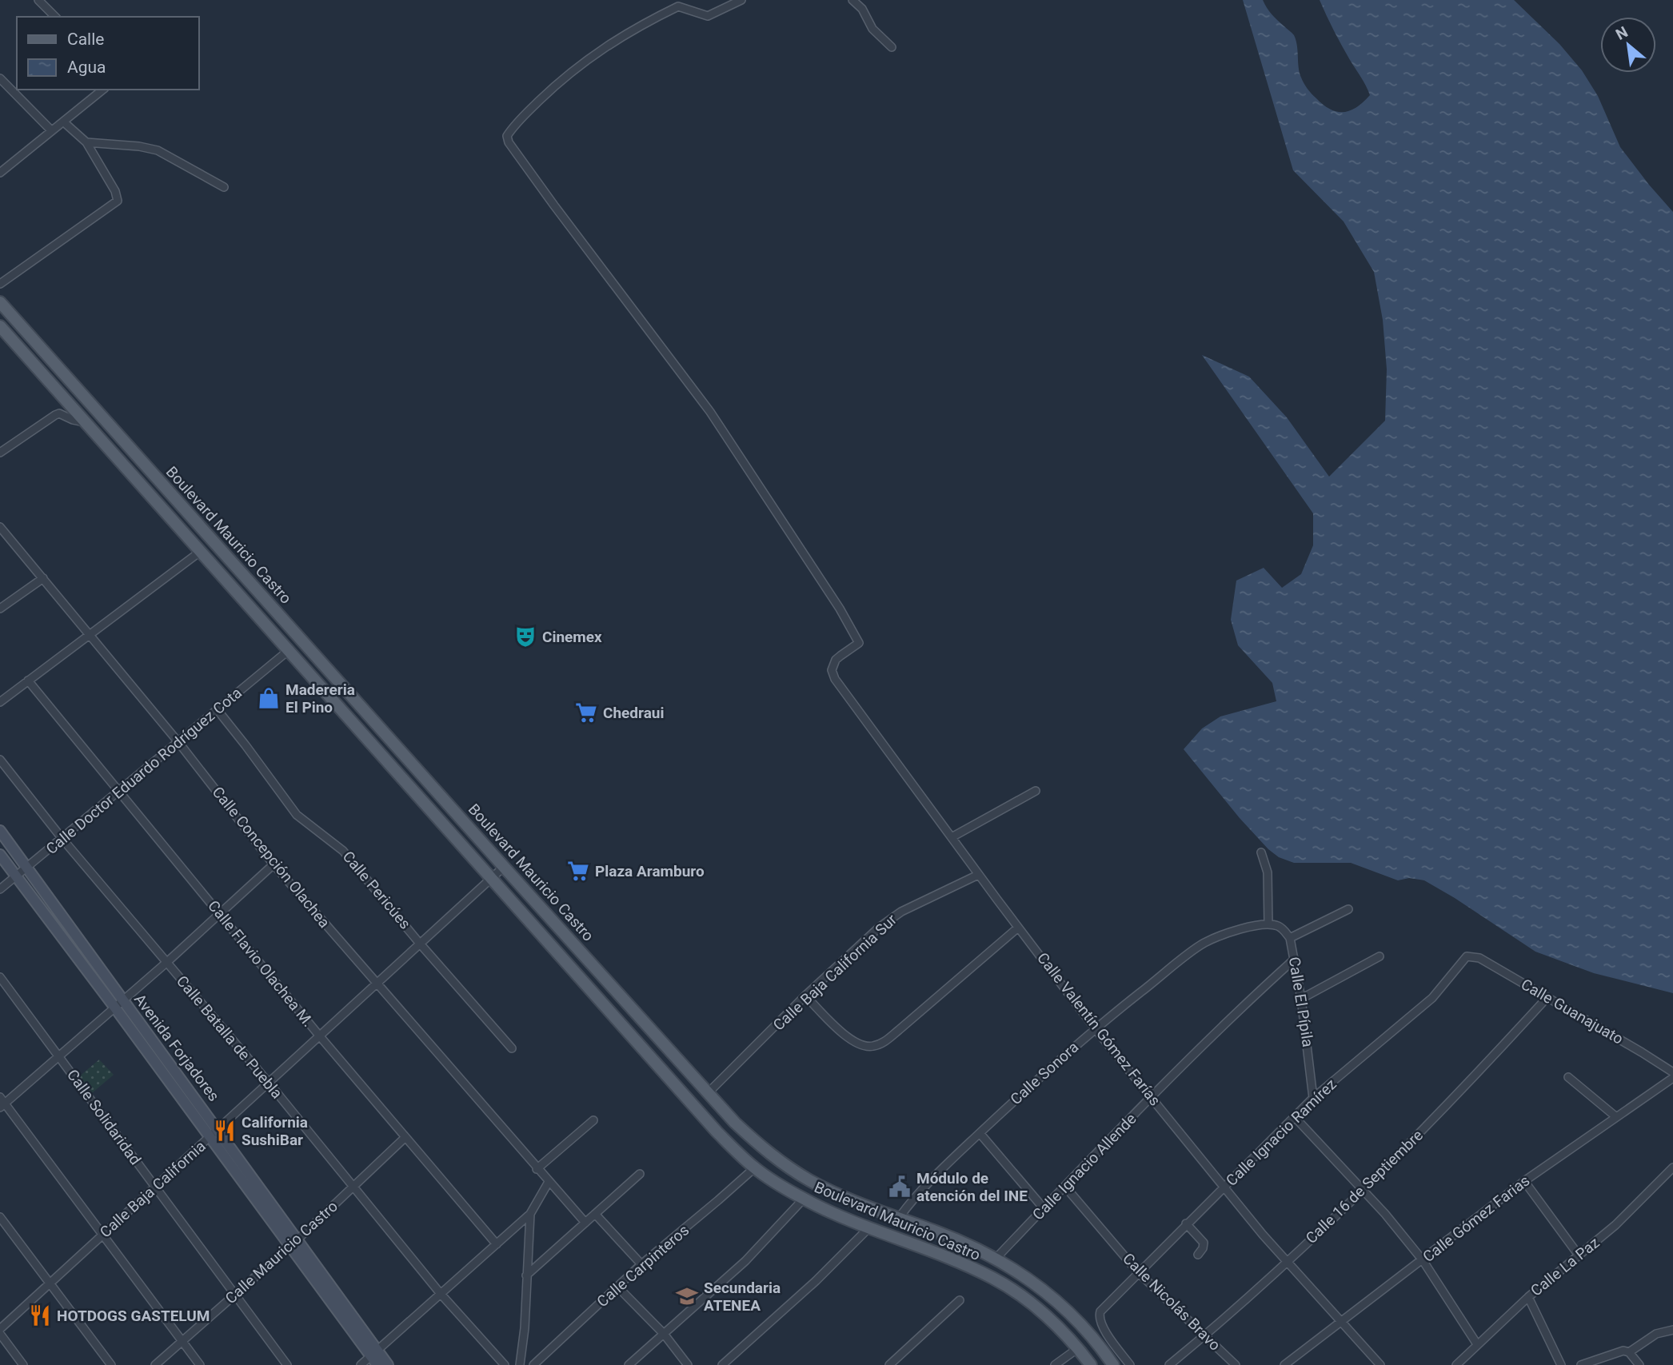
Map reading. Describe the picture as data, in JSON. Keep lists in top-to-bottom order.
{
  "streets": {
    "main road": ["Boulevard Mauricio Castro", "Avenida Forjadores"],
    "street": [
      "Calle Doctor Eduardo Rodríguez Cota",
      "Calle Concepción Olachea",
      "Calle Pericúes",
      "Calle Flavio Olachea M.",
      "Calle Baja California Sur",
      "Calle El Pípila",
      "Calle Guanajuato",
      "Calle Valentín Gómez Farías",
      "Calle Batalla de Puebla",
      "Calle Sonora",
      "Calle Solidaridad",
      "Calle Ignacio Ramírez",
      "Calle Ignacio Allende",
      "Calle 16 de Septiembre",
      "Calle Baja California",
      "Calle Gómez Farias",
      "Calle Mauricio Castro",
      "Calle Carpinteros",
      "Calle La Paz",
      "Calle Nicolás Bravo"
    ]
  },
  "crossings": [
    ["Boulevard Mauricio Castro", "Calle Doctor Eduardo Rodríguez Cota"],
    ["Boulevard Mauricio Castro", "Calle Baja California Sur"],
    ["Boulevard Mauricio Castro", "Calle Sonora"],
    ["Boulevard Mauricio Castro", "Calle Ignacio Allende"],
    ["Boulevard Mauricio Castro", "Calle Baja California"],
    ["Boulevard Mauricio Castro", "Calle Carpinteros"],
    ["Calle Doctor Eduardo Rodríguez Cota", "Calle Concepción Olachea"],
    ["Calle Doctor Eduardo Rodríguez Cota", "Calle Pericúes"],
    ["Calle Doctor Eduardo Rodríguez Cota", "Calle Flavio Olachea M."],
    ["Calle Doctor Eduardo Rodríguez Cota", "Calle Batalla de Puebla"],
    ["Calle Doctor Eduardo Rodríguez Cota", "Avenida Forjadores"],
    ["Calle Concepción Olachea", "Calle Baja California"],
    ["Calle Pericúes", "Calle Baja California"],
    ["Calle Flavio Olachea M.", "Calle Baja California"],
    ["Calle Flavio Olachea M.", "Calle Mauricio Castro"],
    ["Calle Baja California Sur", "Calle Valentín Gómez Farías"],
    ["Calle El Pípila", "Calle Sonora"],
    ["Calle El Pípila", "Calle Ignacio Ramírez"],
    ["Calle El Pípila", "Calle Ignacio Allende"],
    ["Calle Guanajuato", "Calle Ignacio Ramírez"],
    ["Calle Guanajuato", "Calle 16 de Septiembre"],
    ["Calle Valentín Gómez Farías", "Calle Sonora"],
    ["Calle Valentín Gómez Farías", "Calle Ignacio Ramírez"],
    ["Calle Valentín Gómez Farías", "Calle Ignacio Allende"],
    ["Calle Valentín Gómez Farías", "Calle 16 de Septiembre"],
    ["Calle Valentín Gómez Farías", "Calle Gómez Farias"],
    ["Calle Batalla de Puebla", "Calle Baja California"],
    ["Calle Batalla de Puebla", "Calle Mauricio Castro"],
    ["Avenida Forjadores", "Calle Baja California"],
    ["Avenida Forjadores", "Calle Mauricio Castro"],
    ["Calle Solidaridad", "Calle Baja California"],
    ["Calle Solidaridad", "Calle Mauricio Castro"],
    ["Calle Ignacio Ramírez", "Calle Nicolás Bravo"],
    ["Calle Ignacio Allende", "Calle Nicolás Bravo"],
    ["Calle 16 de Septiembre", "Calle Nicolás Bravo"]
  ],
  "places": {
    "theatre": ["Cinemex"],
    "shop": ["Madereria El Pino"],
    "supermarket": ["Chedraui", "Plaza Aramburo"],
    "restaurant": ["California SushiBar", "HOTDOGS GASTELUM"],
    "public building": ["Módulo de atención del INE"],
    "school or university": ["Secundaria ATENEA"]
  },
  "legend": ["Calle", "Agua"],
  "north": "top left"
}
